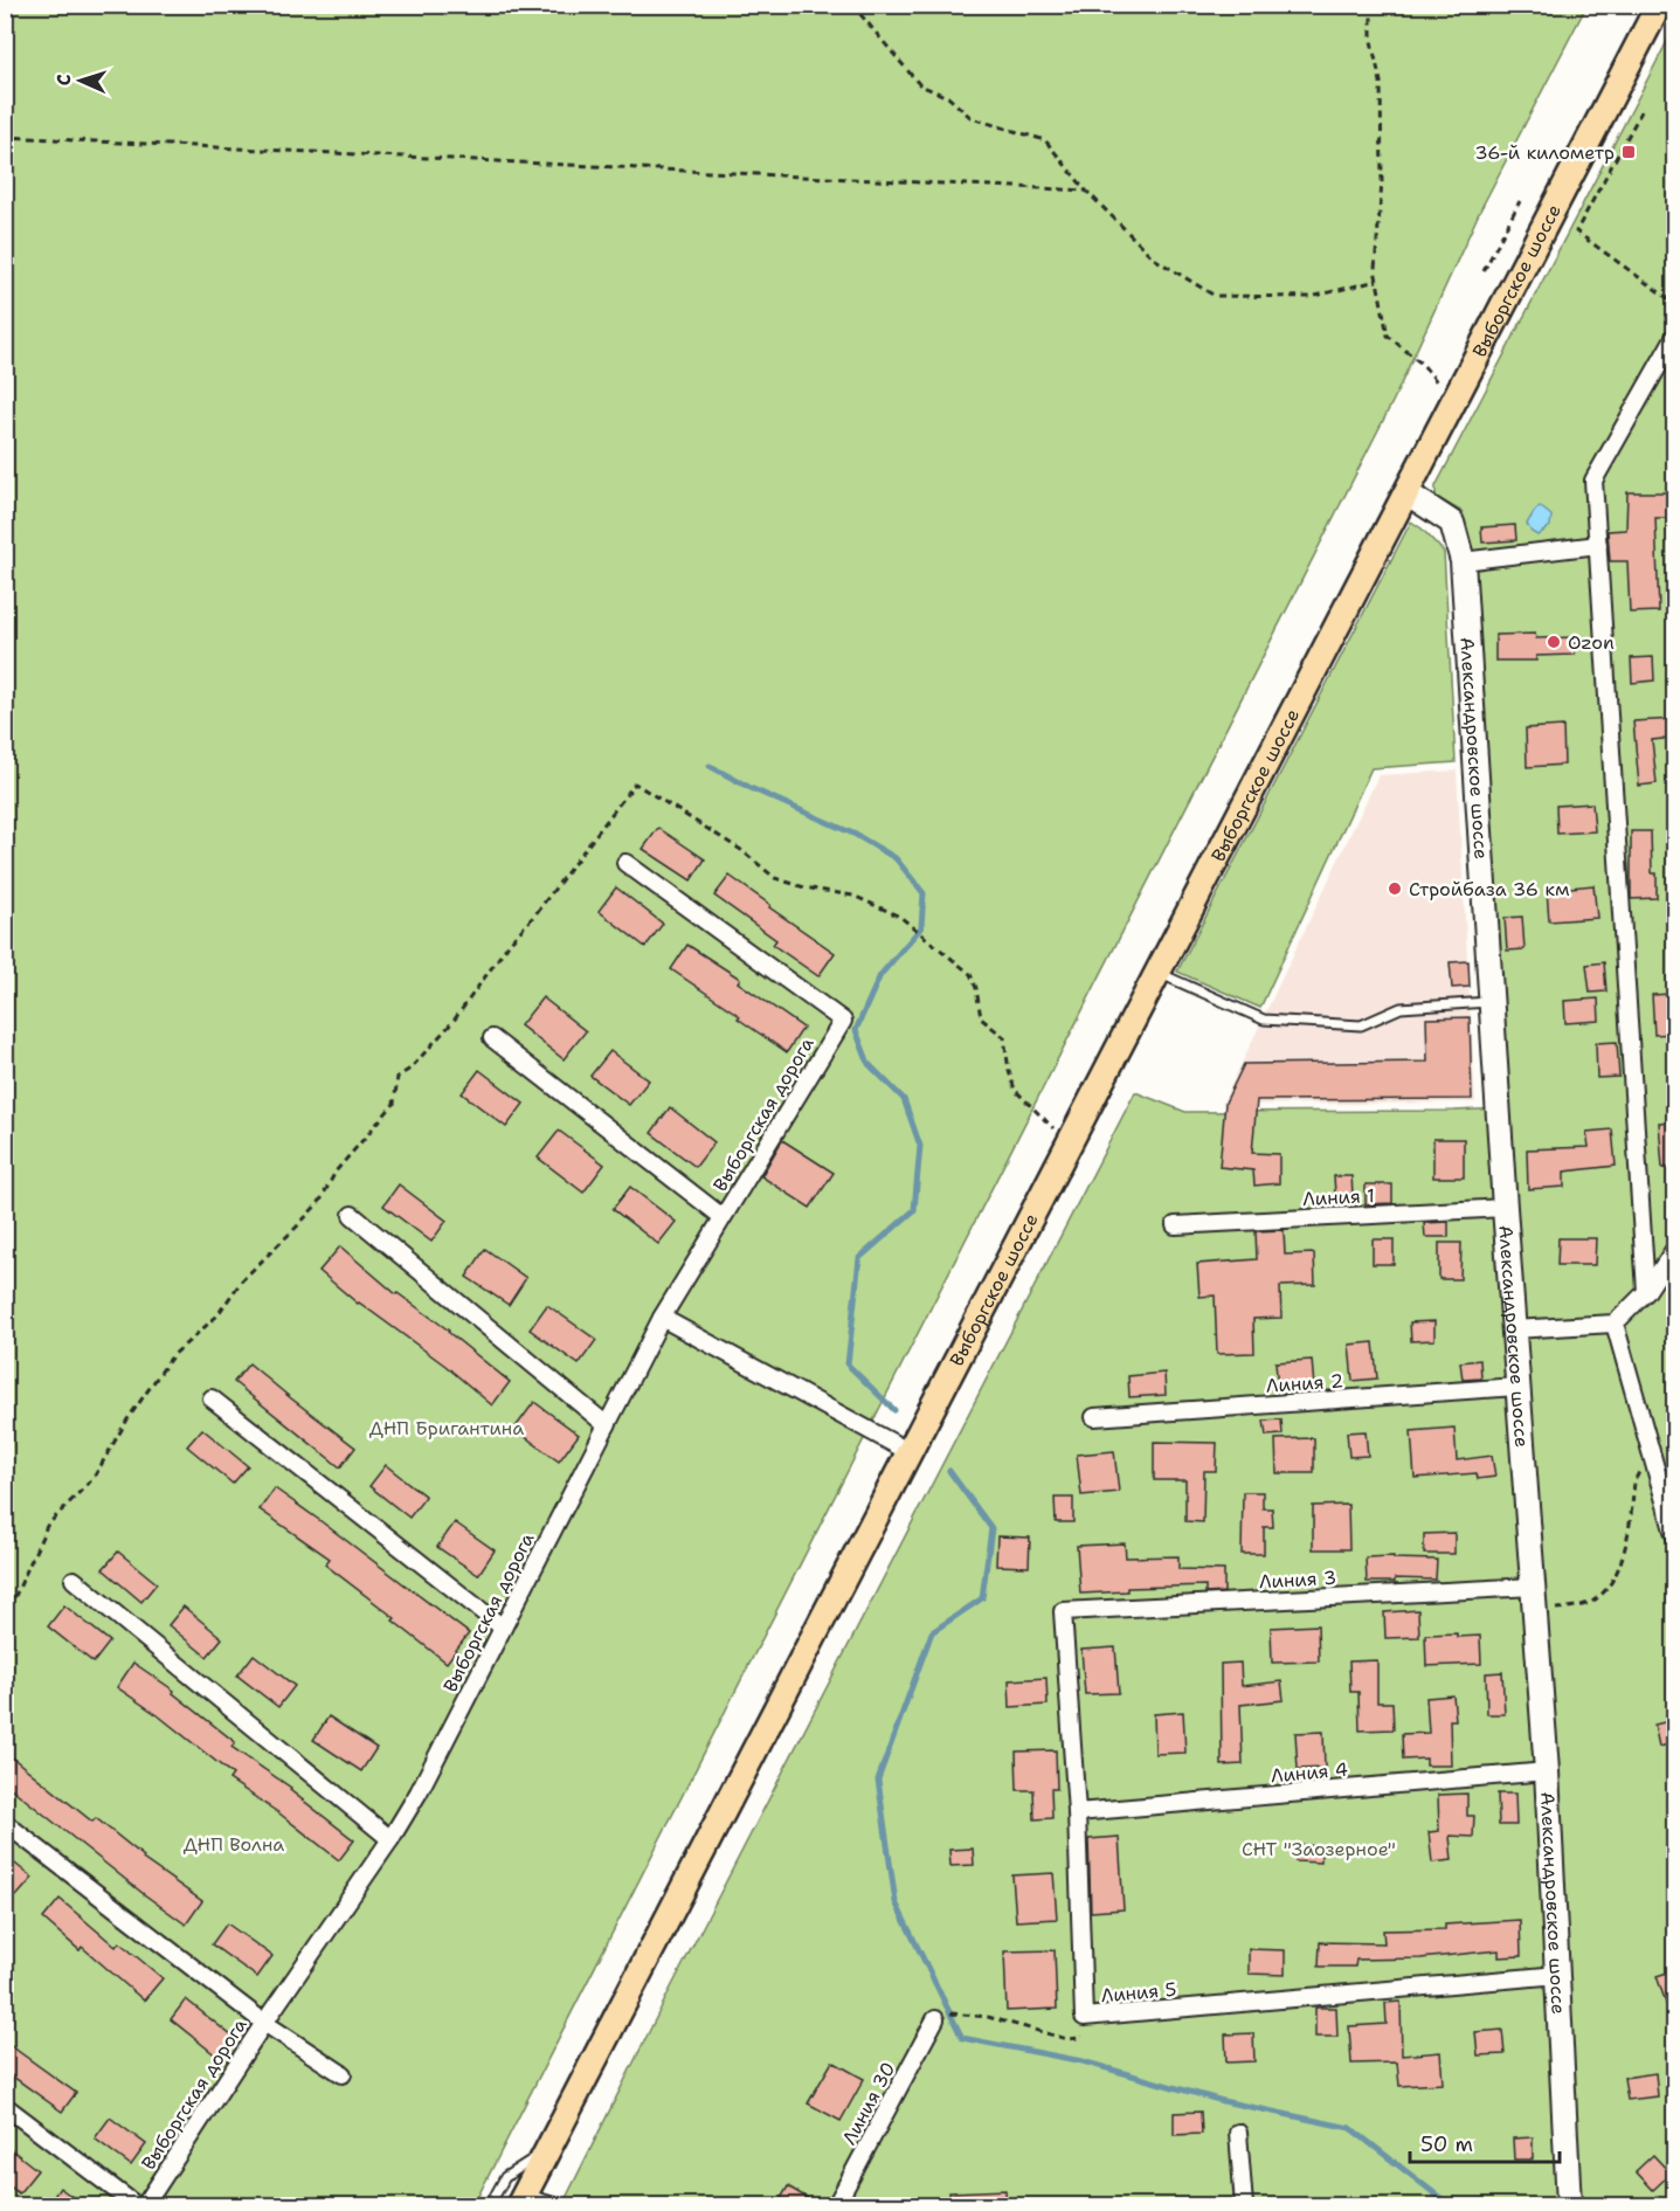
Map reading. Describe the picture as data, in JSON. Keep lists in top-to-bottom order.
{
  "streets": {
    "main road": ["Выборгское шоссе"],
    "street": [
      "Александровское шоссе",
      "Выборгская дорога",
      "Линия 1",
      "Линия 2",
      "Линия 3",
      "Линия 4",
      "Линия 5",
      "Линия 30"
    ]
  },
  "crossings": [
    ["Выборгское шоссе", "Александровское шоссе"],
    ["Александровское шоссе", "Линия 1"],
    ["Александровское шоссе", "Линия 2"],
    ["Александровское шоссе", "Линия 3"],
    ["Александровское шоссе", "Линия 4"],
    ["Александровское шоссе", "Линия 5"],
    ["Линия 3", "Линия 5"],
    ["Линия 4", "Линия 5"]
  ],
  "parks": ["ДНП Бригантина", "ДНП Волна", "СНТ \"Заозерное\""],
  "places": {
    "transit": ["36-й километр"],
    "other": ["Ozon", "Стройбаза 36 км"]
  },
  "scale_bar": "50 m",
  "north": "left"
}
